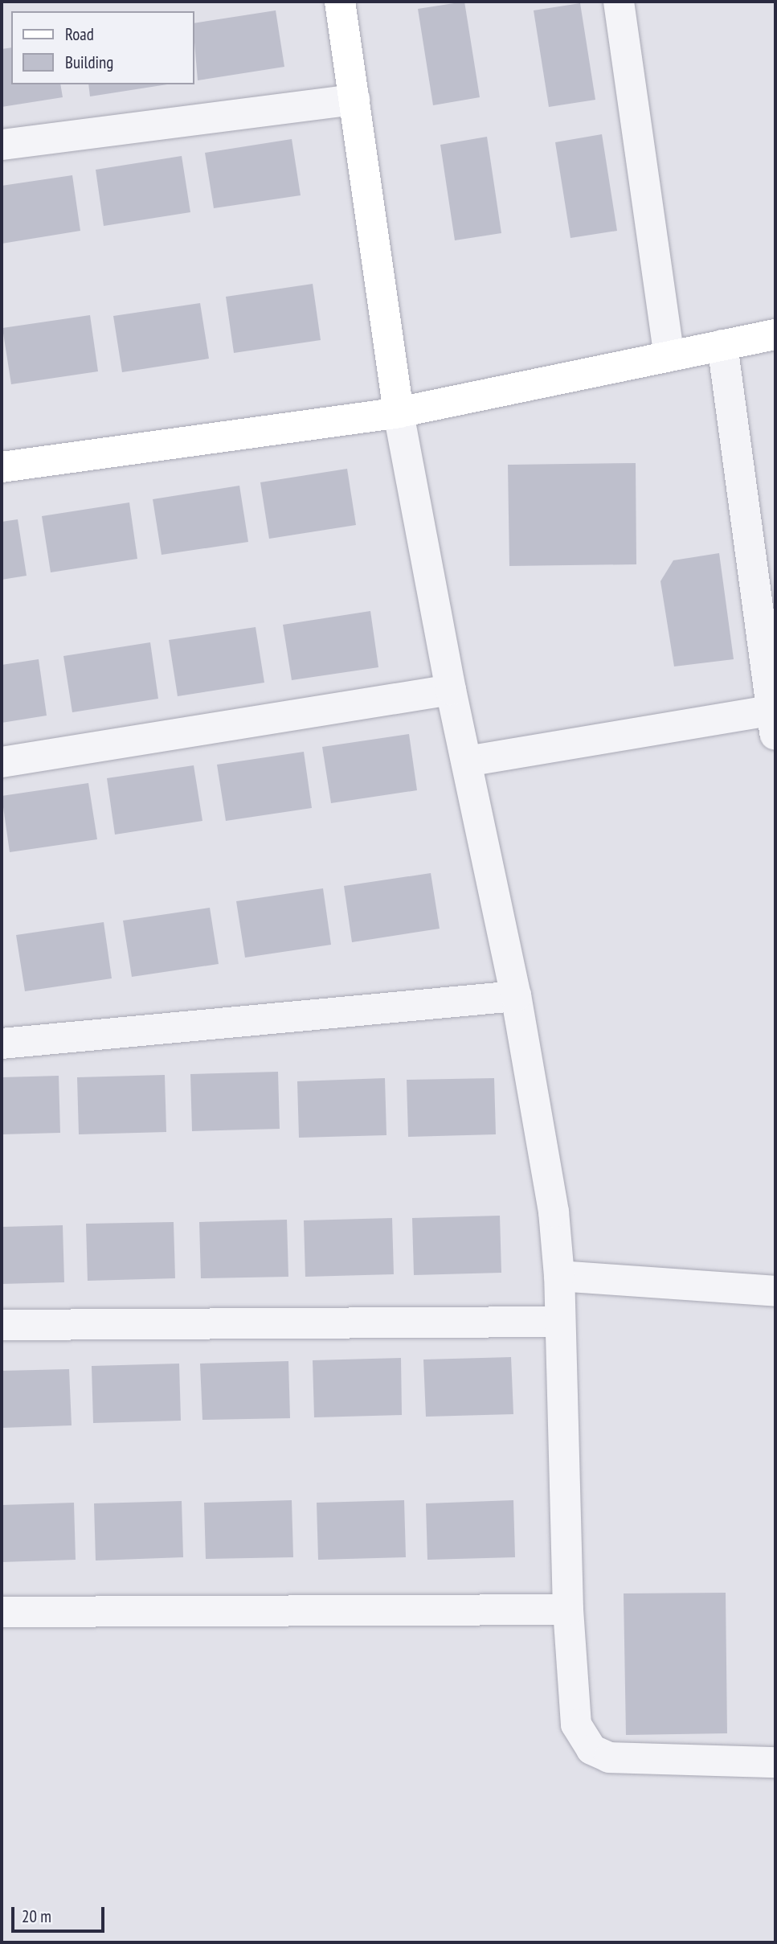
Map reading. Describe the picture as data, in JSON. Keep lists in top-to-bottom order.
{
  "legend": ["Road", "Building"],
  "scale_bar": "20 m"
}
